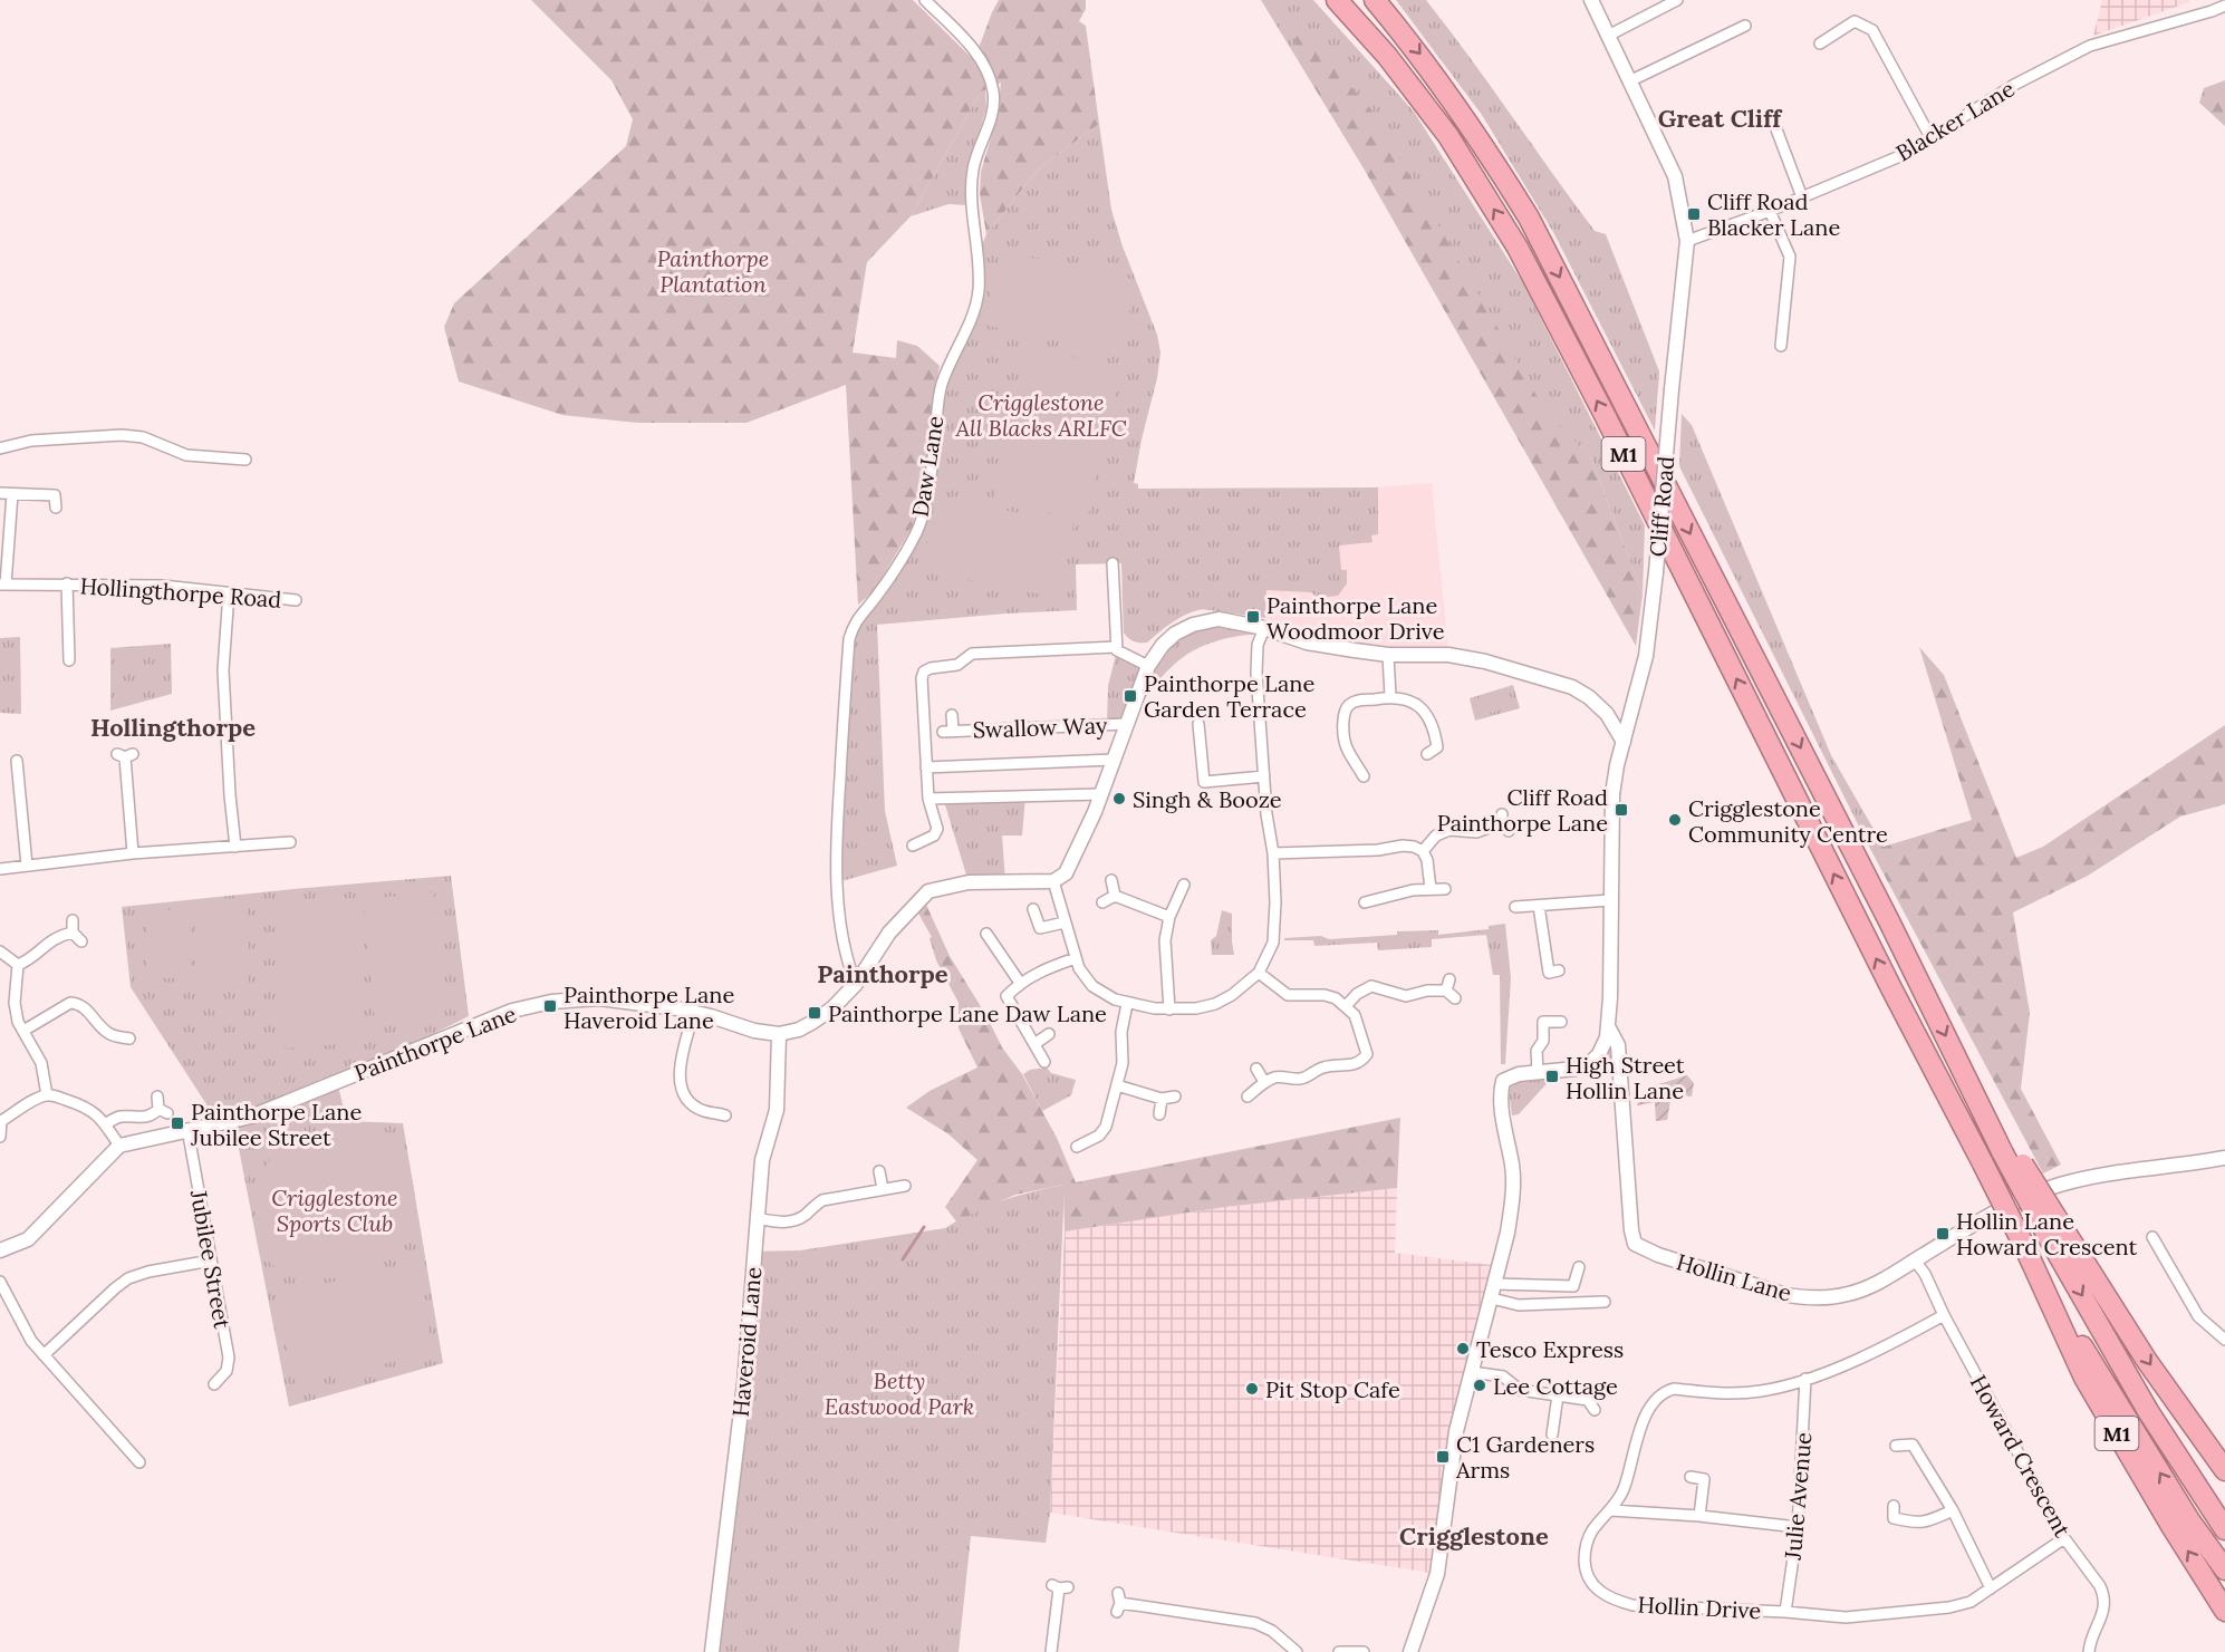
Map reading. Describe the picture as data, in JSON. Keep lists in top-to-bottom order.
{
  "streets": {
    "highway": ["M1"],
    "street": [
      "Blacker Lane",
      "Daw Lane",
      "Cliff Road",
      "Hollingthorpe Road",
      "Swallow Way",
      "Painthorpe Lane",
      "Jubilee Street",
      "Hollin Lane",
      "Haveroid Lane",
      "Howard Crescent",
      "Julie Avenue",
      "Hollin Drive"
    ]
  },
  "crossings": [
    ["Blacker Lane", "Cliff Road"],
    ["Daw Lane", "Painthorpe Lane"],
    ["Cliff Road", "Hollin Lane"],
    ["Painthorpe Lane", "Jubilee Street"],
    ["Painthorpe Lane", "Haveroid Lane"],
    ["Hollin Lane", "Howard Crescent"],
    ["Howard Crescent", "Hollin Drive"],
    ["Julie Avenue", "Hollin Drive"]
  ],
  "districts": [
    "Great Cliff",
    "Hollingthorpe",
    "Painthorpe",
    "Crigglestone"
  ],
  "parks": [
    "Painthorpe Plantation",
    "Crigglestone All Blacks ARLFC",
    "Crigglestone Sports Club",
    "Betty Eastwood Park"
  ],
  "places": {
    "transit": [
      "Cliff Road Blacker Lane",
      "Painthorpe Lane Woodmoor Drive",
      "Painthorpe Lane Garden Terrace",
      "Cliff Road Painthorpe Lane",
      "Painthorpe Lane Haveroid Lane",
      "Painthorpe Lane Daw Lane",
      "High Street Hollin Lane",
      "Painthorpe Lane Jubilee Street",
      "Hollin Lane Howard Crescent",
      "C1 Gardeners Arms"
    ],
    "other": [
      "Singh & Booze",
      "Crigglestone Community Centre",
      "Tesco Express",
      "Lee Cottage",
      "Pit Stop Cafe"
    ]
  }
}
